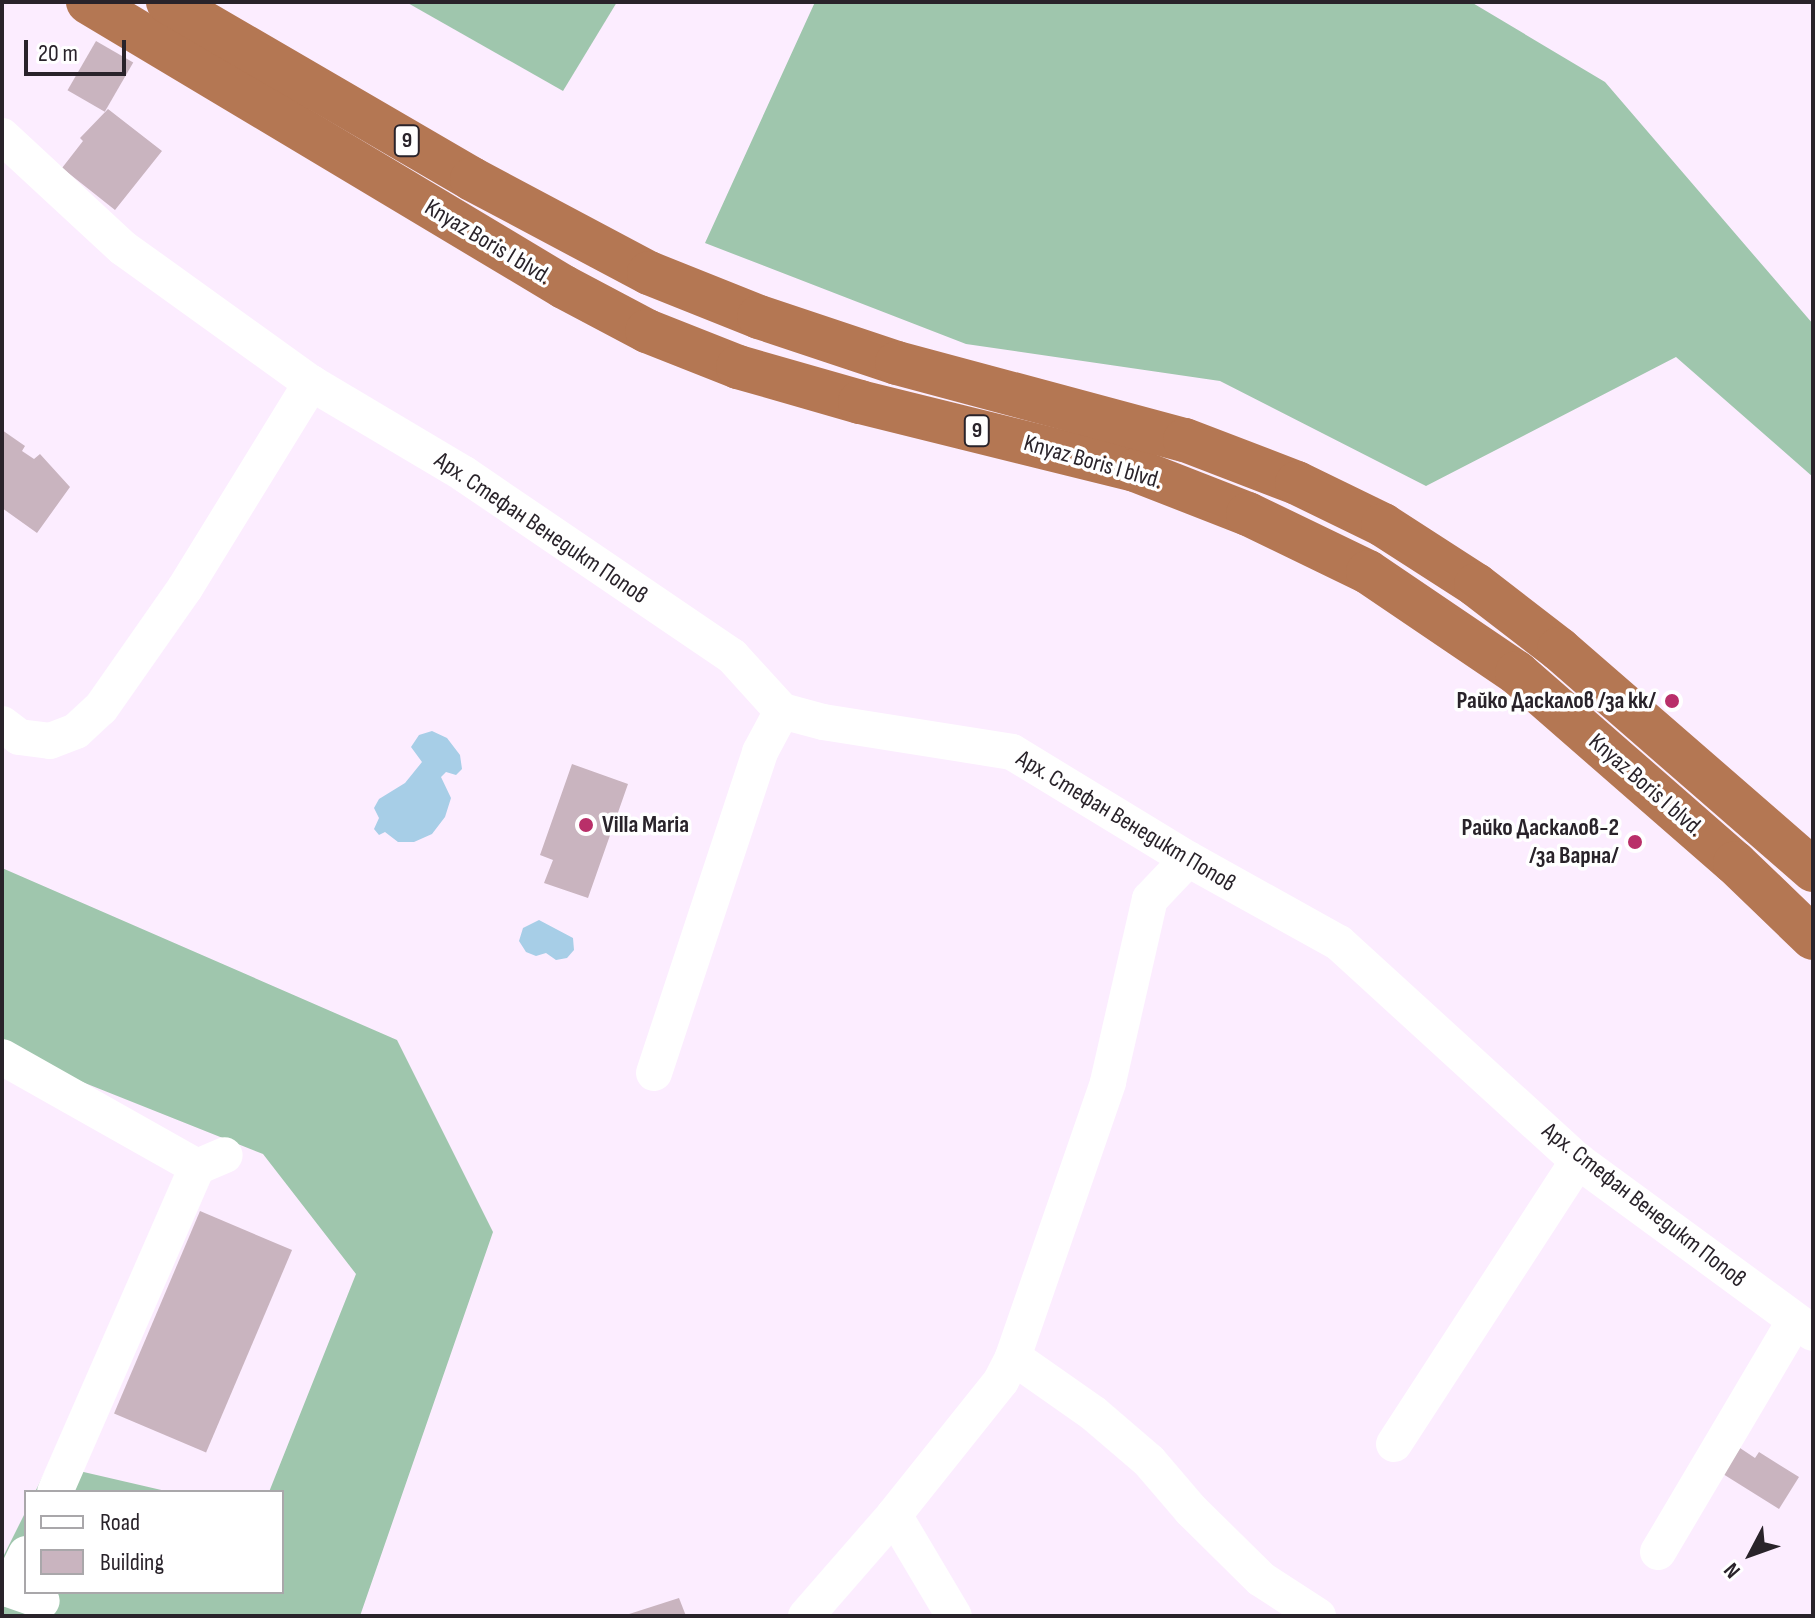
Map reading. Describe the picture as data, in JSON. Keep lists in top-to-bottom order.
{
  "streets": {
    "highway": ["9", "Knyaz Boris I blvd."],
    "street": ["Арх. Стефан Венедикт Попов"]
  },
  "places": ["Райко Даскалов /за кк/", "Villa Maria", "Райко Даскалов-2 /за Варна/"],
  "legend": ["Road", "Building"],
  "scale_bar": "20 m",
  "north": "bottom left"
}
